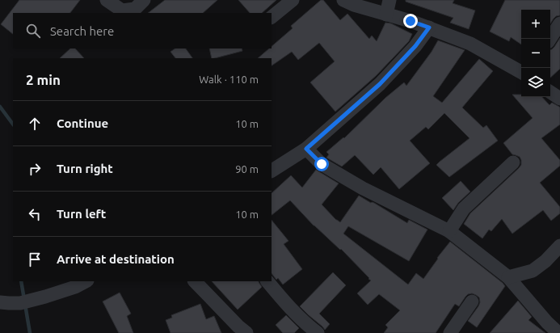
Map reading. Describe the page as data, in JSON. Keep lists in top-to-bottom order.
{
  "page": {
    "map_buttons": ["+", "−"],
    "search": "Search here",
    "heading": ["2 min", "Walk · 110 m"],
    "list": [
      ["Continue", "10 m"],
      ["Turn right", "90 m"],
      ["Turn left", "10 m"],
      "Arrive at destination"
    ]
  }
}
